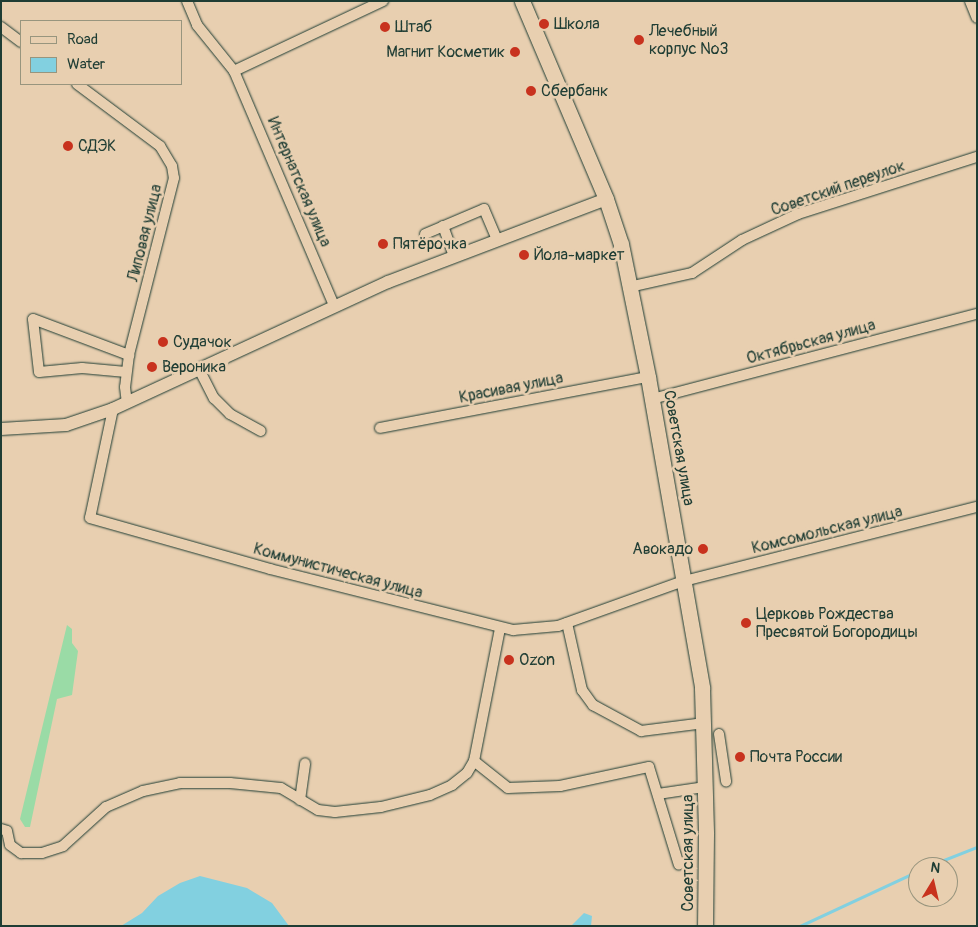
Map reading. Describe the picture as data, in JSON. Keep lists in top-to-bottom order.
{
  "streets": {
    "main road": ["Советская улица"],
    "street": [
      "Интернатская улица",
      "Советский переулок",
      "Липовая улица",
      "Октябрьская улица",
      "Красивая улица",
      "Комсомольская улица",
      "Коммунистическая улица"
    ]
  },
  "crossings": [
    ["Советский переулок", "Советская улица"],
    ["Октябрьская улица", "Советская улица"],
    ["Красивая улица", "Советская улица"],
    ["Советская улица", "Комсомольская улица"],
    ["Советская улица", "Коммунистическая улица"],
    ["Комсомольская улица", "Коммунистическая улица"]
  ],
  "places": [
    "Школа",
    "Штаб",
    "Лечебный корпус №3",
    "Магнит Косметик",
    "Сбербанк",
    "СДЭК",
    "Пятёрочка",
    "Йола-маркет",
    "Судачок",
    "Вероника",
    "Авокадо",
    "Церковь Рождества Пресвятой Богородицы",
    "Ozon",
    "Почта России"
  ],
  "legend": ["Road", "Water"],
  "north": "top"
}
